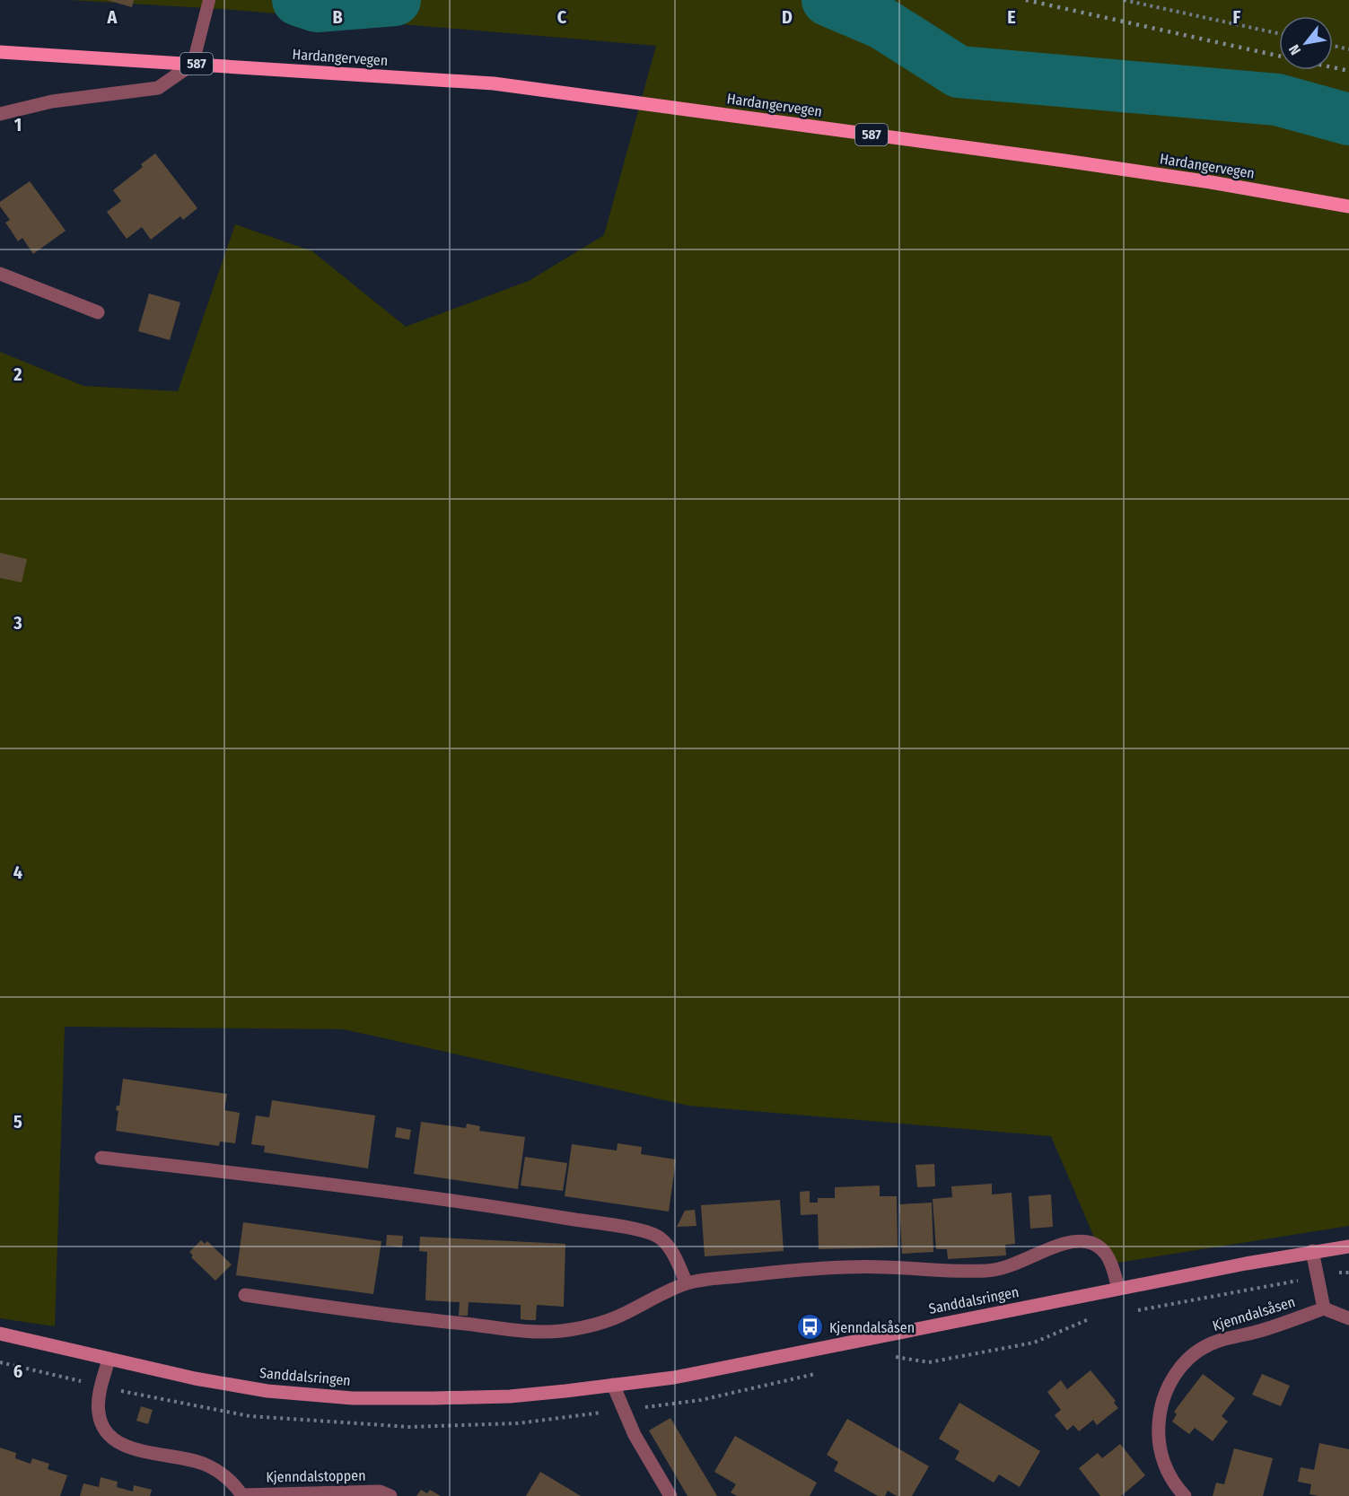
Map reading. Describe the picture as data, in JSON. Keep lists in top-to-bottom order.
{
  "streets": {
    "main road": ["Hardangervegen", "587", "Sanddalsringen"],
    "street": ["Kjenndalsåsen", "Kjenndalstoppen"]
  },
  "crossings": [
    ["Sanddalsringen", "Kjenndalstoppen"]
  ],
  "places": {
    "bus stop": ["Kjenndalsåsen"]
  },
  "north": "bottom left",
  "grid": {
    "columns": [
      "A",
      "B",
      "C",
      "D",
      "E",
      "F"
    ],
    "rows": [
      "1",
      "2",
      "3",
      "4",
      "5",
      "6"
    ]
  }
}
